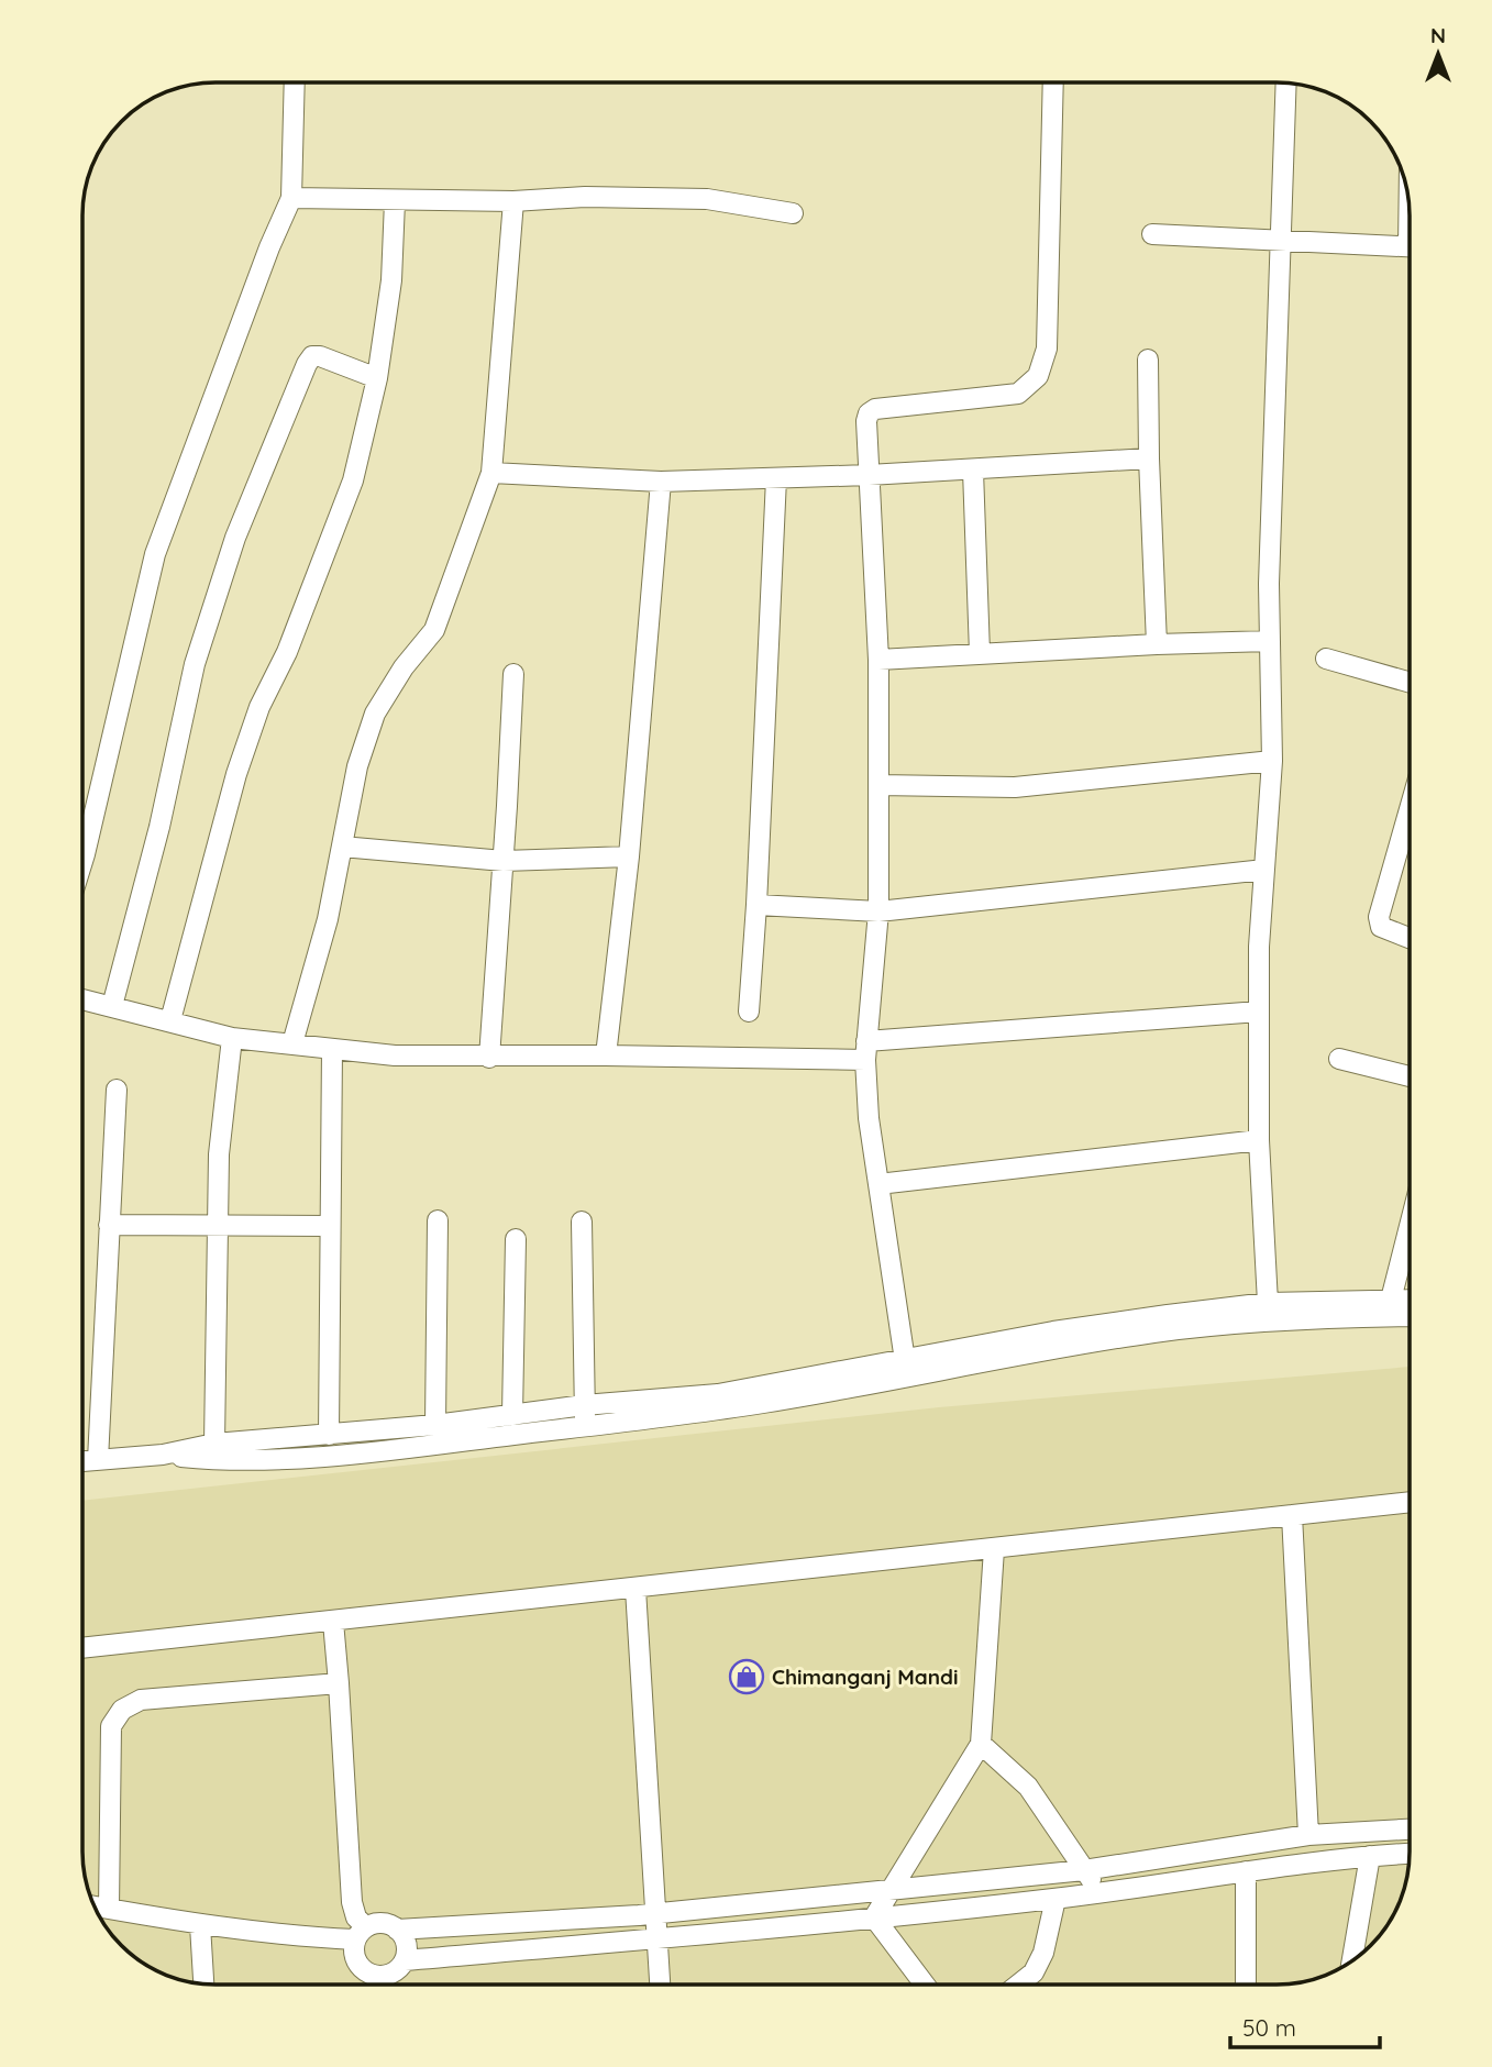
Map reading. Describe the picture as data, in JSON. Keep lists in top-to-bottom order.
{
  "places": {
    "shop": ["Chimanganj Mandi"]
  },
  "scale_bar": "50 m",
  "north": "top"
}
